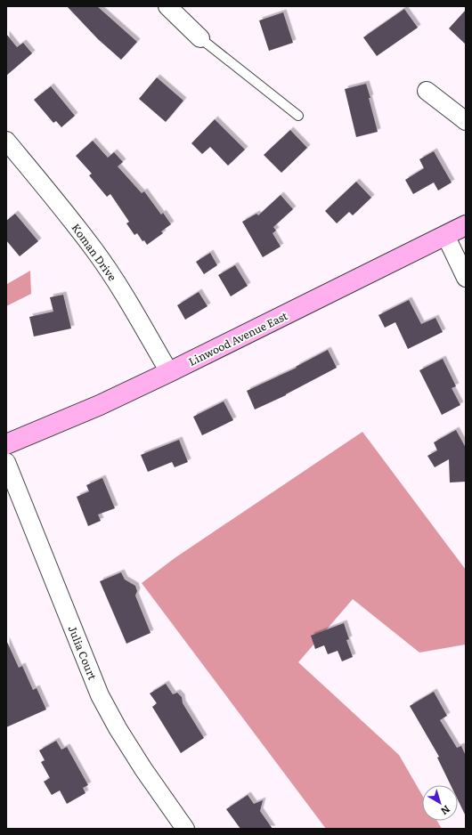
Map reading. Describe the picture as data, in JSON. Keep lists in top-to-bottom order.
{
  "streets": {
    "main road": ["Linwood Avenue East"],
    "street": ["Koman Drive", "Julia Court"]
  },
  "crossings": [
    ["Koman Drive", "Linwood Avenue East"]
  ],
  "north": "bottom right"
}
